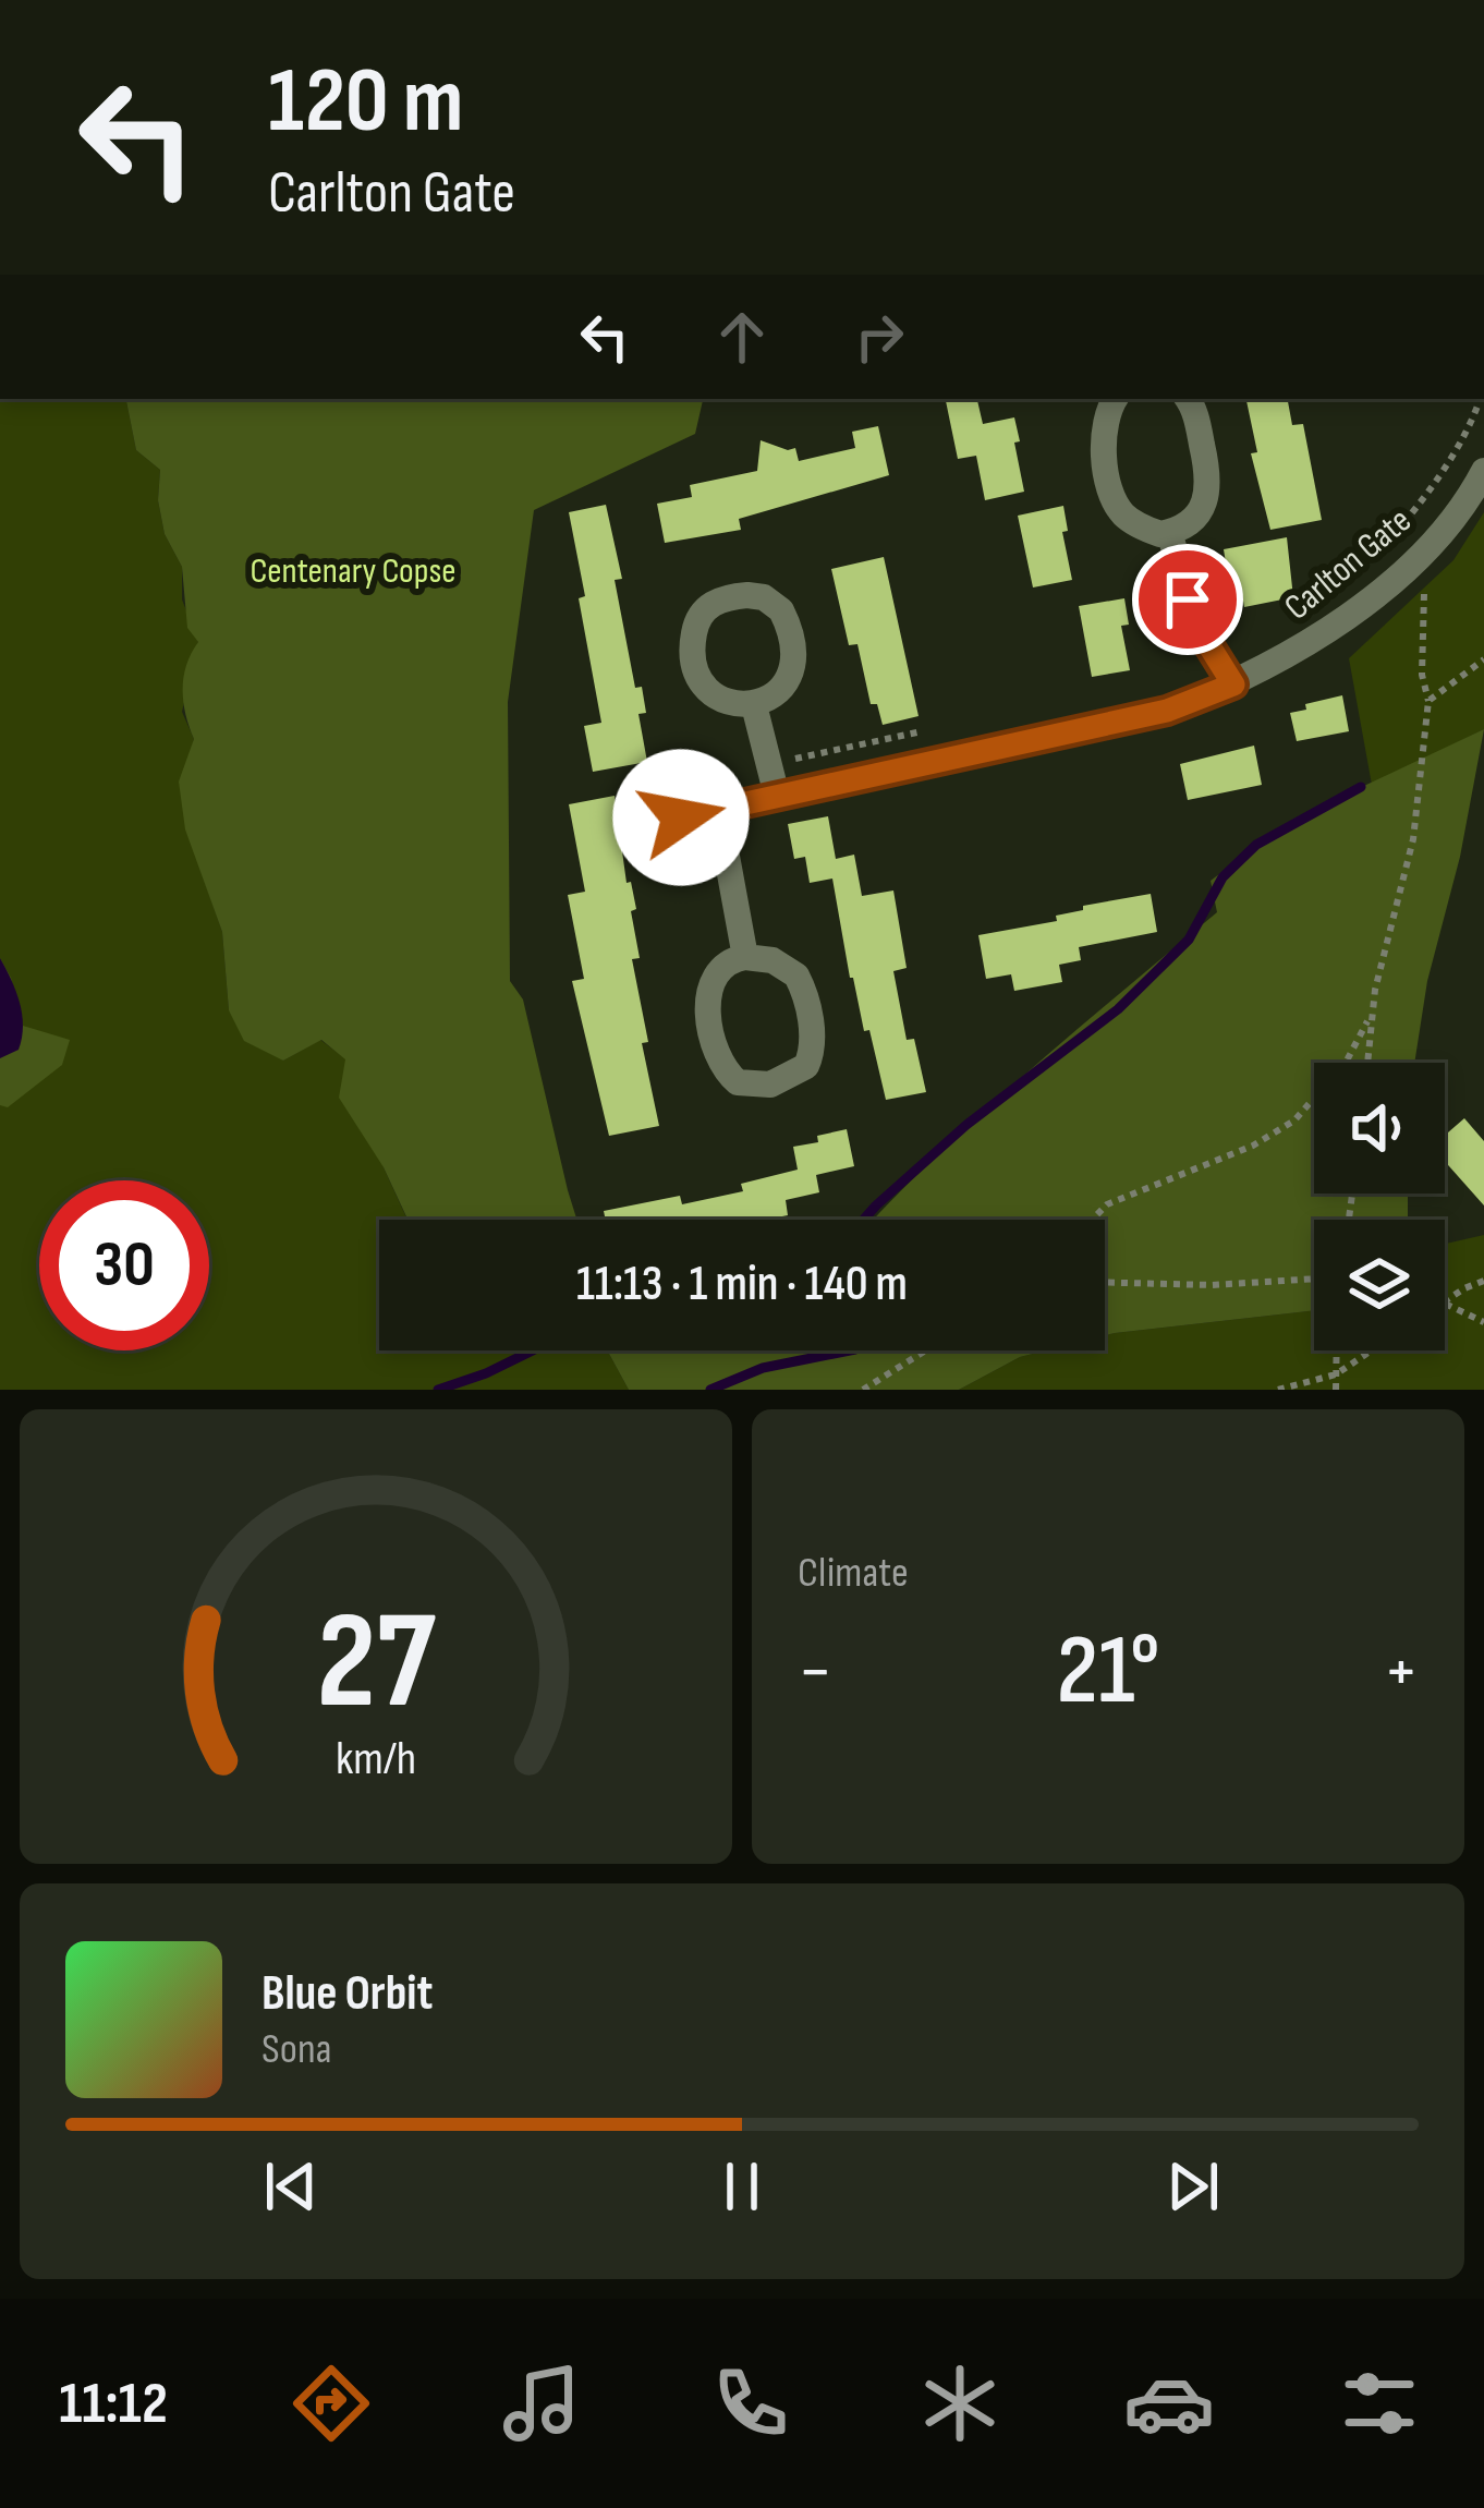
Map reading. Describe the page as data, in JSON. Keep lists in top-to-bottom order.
{
  "streets": {
    "street": ["Carlton Gate"]
  },
  "parks": ["Centenary Copse"],
  "page": {
    "turn": ["120 m", "Carlton Gate"],
    "limit": "30",
    "trip": "11:13 · 1 min · 140 m",
    "tile": "Climate",
    "heat": ["−", "21°", "+"],
    "song": ["Blue Orbit", "Sona"],
    "tabs": "11:12",
    "gauge": ["27", "km/h"]
  }
}
